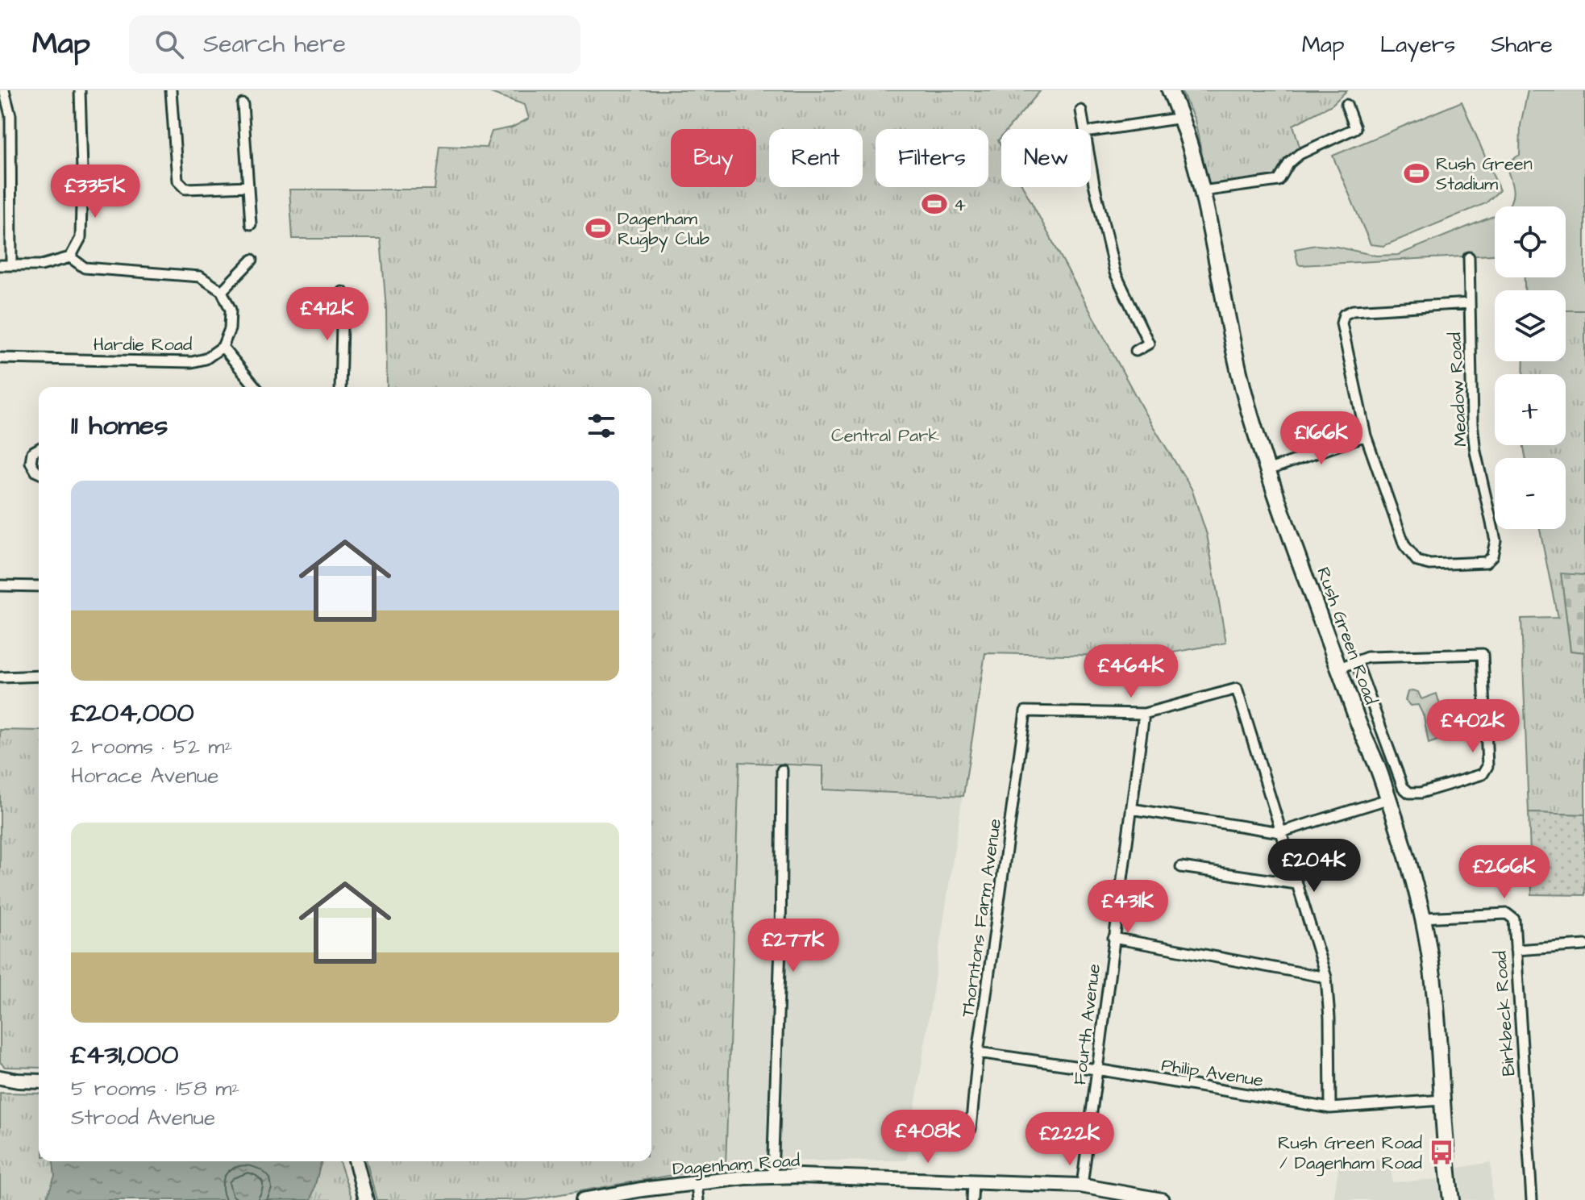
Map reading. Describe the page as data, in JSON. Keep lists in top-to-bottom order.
{
  "streets": {
    "main road": ["Rush Green Road"],
    "street": [
      "Hardie Road",
      "Meadow Road",
      "Thorntons Farm Avenue",
      "Birkbeck Road",
      "Fourth Avenue",
      "Philip Avenue",
      "Dagenham Road"
    ]
  },
  "crossings": [
    ["Rush Green Road", "Birkbeck Road"],
    ["Rush Green Road", "Philip Avenue"],
    ["Thorntons Farm Avenue", "Fourth Avenue"],
    ["Thorntons Farm Avenue", "Philip Avenue"],
    ["Fourth Avenue", "Philip Avenue"],
    ["Fourth Avenue", "Dagenham Road"]
  ],
  "parks": ["Central Park"],
  "places": {
    "sports": ["Rush Green Stadium", "4", "Dagenham Rugby Club"],
    "bus stop": ["Rush Green Road / Dagenham Road"]
  },
  "page": {
    "header": "Map",
    "search": "Search here",
    "nav": ["Map", "Layers", "Share"],
    "chip": [
      "Buy",
      "Rent",
      "Filters",
      "New"
    ],
    "price": [
      "£335K",
      "£412K",
      "£166K",
      "£464K",
      "£402K",
      "£204K",
      "£266K",
      "£431K",
      "£277K",
      "£408K",
      "£222K"
    ],
    "map_buttons": ["+", "−"],
    "heading": "11 homes",
    "list": [
      {
        "name": "£204,000",
        "note": "2 rooms · 52 m² · Horace Avenue"
      },
      {
        "name": "£431,000",
        "note": "5 rooms · 158 m² · Strood Avenue"
      }
    ]
  }
}
